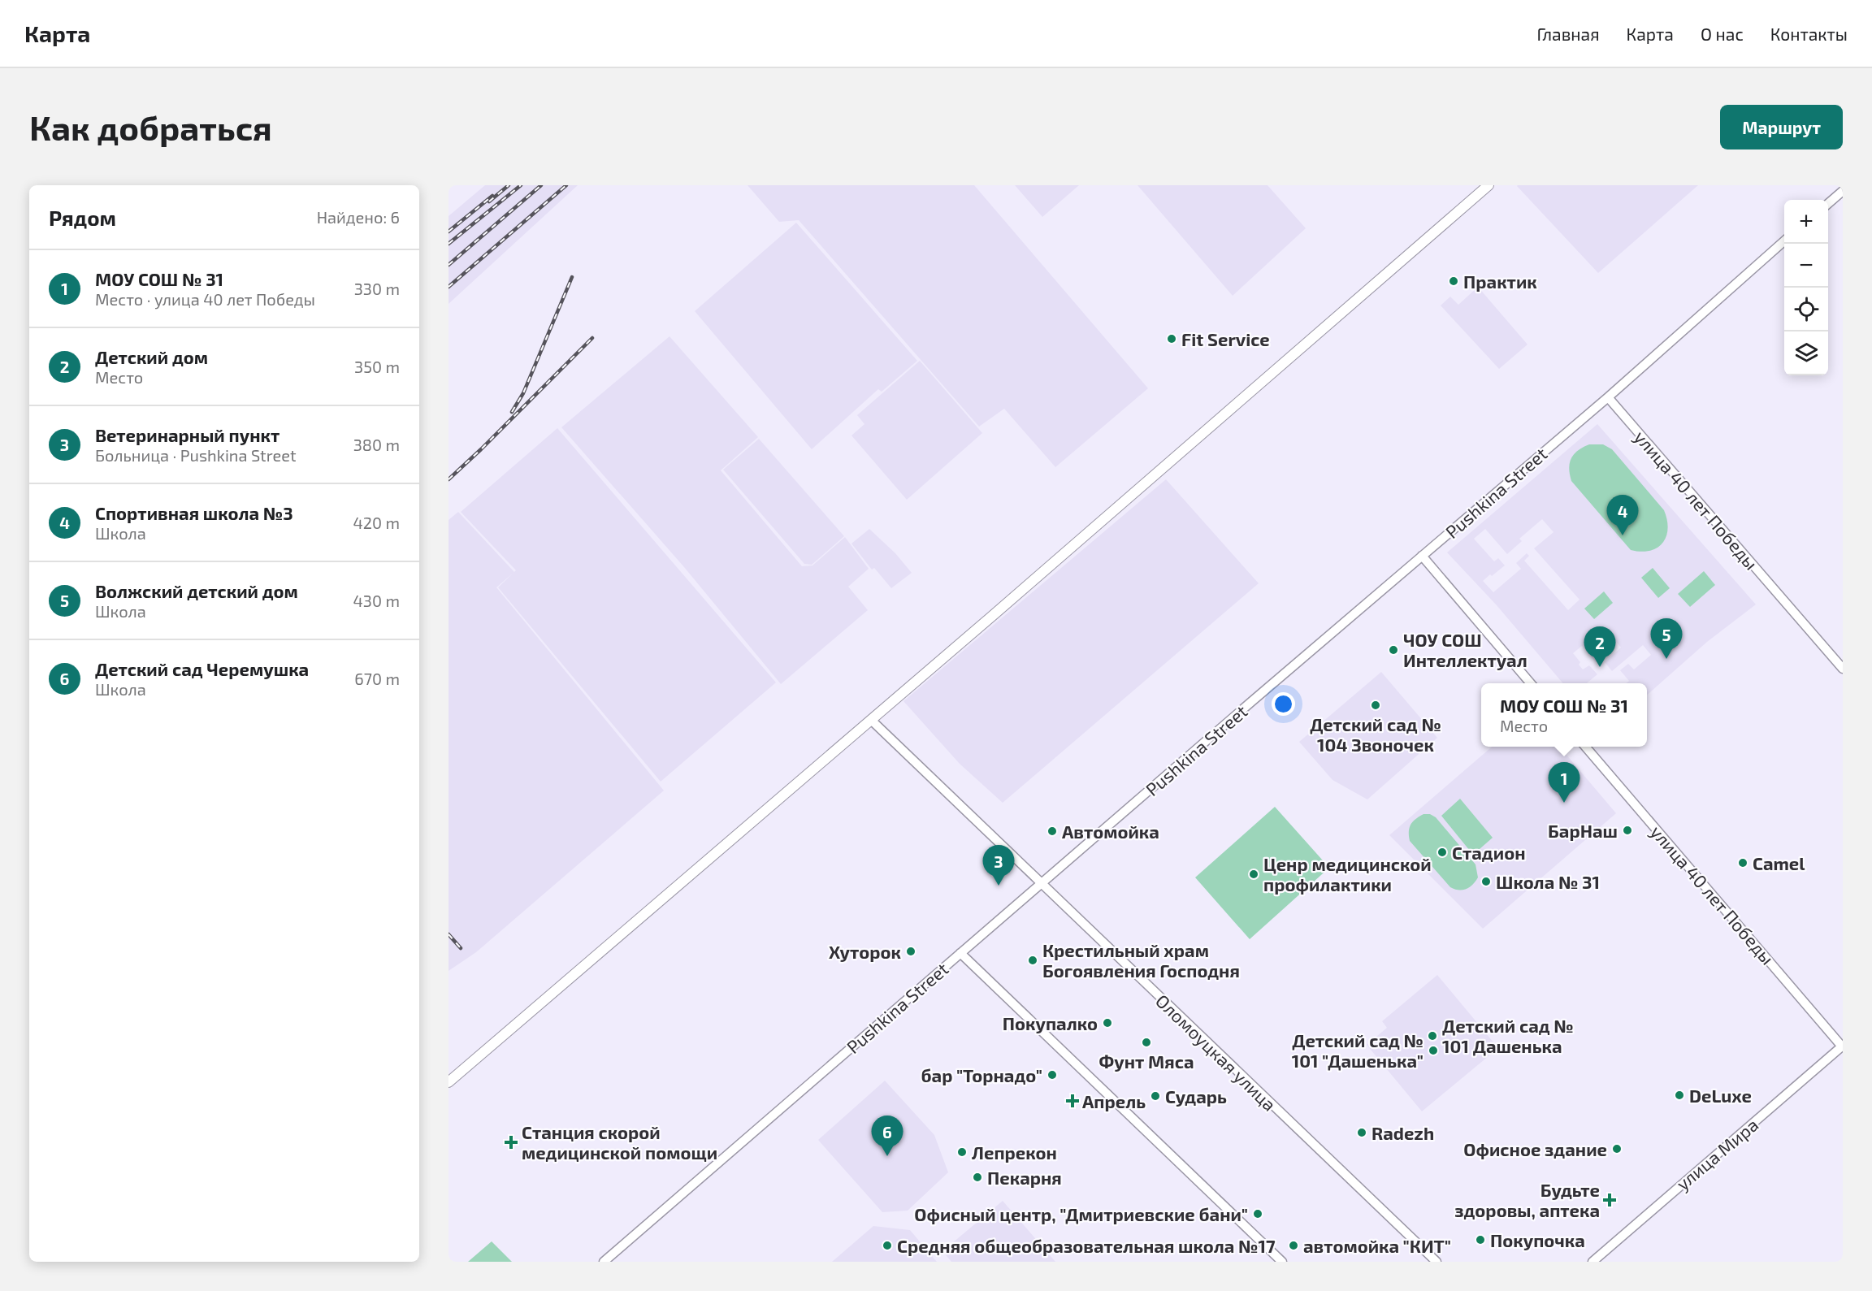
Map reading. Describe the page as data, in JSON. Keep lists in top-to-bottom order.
{
  "streets": {
    "street": [
      "Pushkina Street",
      "улица 40 лет Победы",
      "Оломоуцкая улица",
      "улица Мира"
    ]
  },
  "crossings": [
    ["Pushkina Street", "улица 40 лет Победы"],
    ["Pushkina Street", "Оломоуцкая улица"],
    ["улица 40 лет Победы", "улица Мира"]
  ],
  "places": {
    "other": [
      "Практик",
      "Fit Service",
      "ЧОУ СОШ Интеллектуал",
      "Детский сад № 104 Звоночек",
      "БарНаш",
      "Автомойка",
      "Стадион",
      "Camel",
      "Ценр медицинской профилактики",
      "Школа № 31",
      "Хуторок",
      "Крестильный храм Богоявления Господня",
      "Покупалко",
      "Детский сад № 101 Дашенька",
      "Фунт Мяса",
      "Детский сад № 101 \"Дашенька\"",
      "бар \"Торнадо\"",
      "DeLuxe",
      "Сударь",
      "Radezh",
      "Офисное здание",
      "Лепрекон",
      "Пекарня",
      "Офисный центр, \"Дмитриевские бани\"",
      "Покупочка",
      "Средняя общеобразовательная школа №17",
      "автомойка \"КИТ\""
    ],
    "health": ["Апрель", "Станция скорой медицинской помощи", "Будьте здоровы, аптека"]
  },
  "page": {
    "header": "Карта",
    "nav": [
      "Главная",
      "Карта",
      "О нас",
      "Контакты"
    ],
    "buttons": "Маршрут",
    "title": "Как добраться",
    "heading": ["Рядом", "Найдено: 6"],
    "map_buttons": ["+", "−"],
    "list": [
      {
        "mark": "1",
        "name": "МОУ СОШ № 31",
        "note": "Место · улица 40 лет Победы",
        "value": "330 m"
      },
      {
        "mark": "2",
        "name": "Детский дом",
        "note": "Место",
        "value": "350 m"
      },
      {
        "mark": "3",
        "name": "Ветеринарный пункт",
        "note": "Больница · Pushkina Street",
        "value": "380 m"
      },
      {
        "mark": "4",
        "name": "Спортивная школа №3",
        "note": "Школа",
        "value": "420 m"
      },
      {
        "mark": "5",
        "name": "Волжский детский дом",
        "note": "Школа",
        "value": "430 m"
      },
      {
        "mark": "6",
        "name": "Детский сад Черемушка",
        "note": "Школа",
        "value": "670 m"
      }
    ],
    "pins": [
      "4",
      "5",
      "2",
      "1",
      "3",
      "6"
    ],
    "popup": ["МОУ СОШ № 31", "Место"]
  }
}
